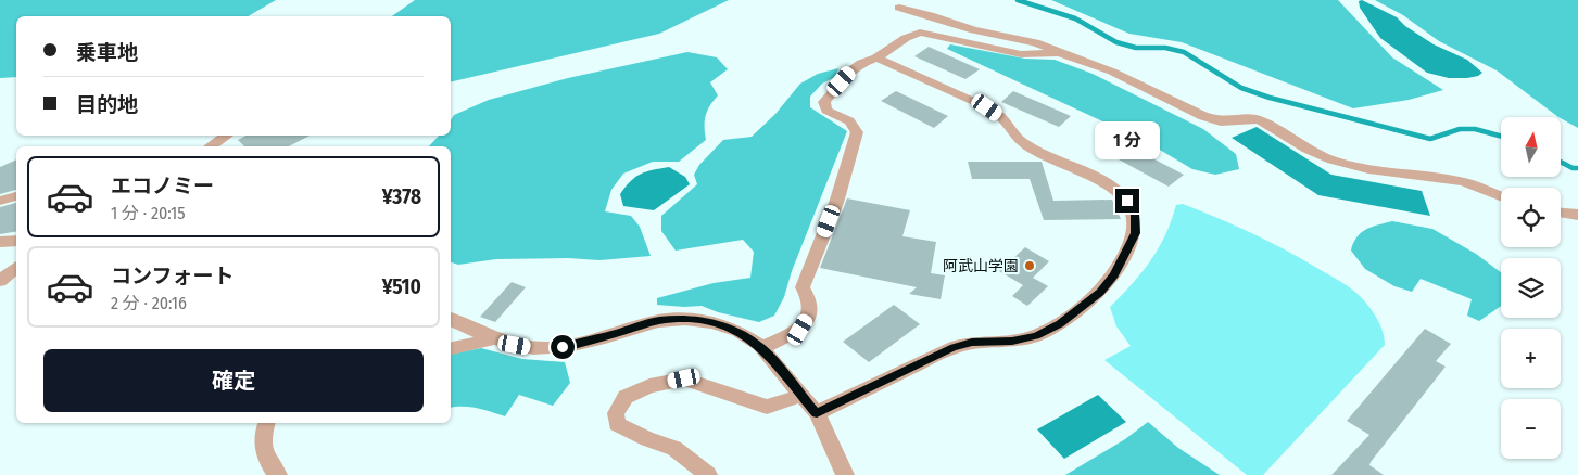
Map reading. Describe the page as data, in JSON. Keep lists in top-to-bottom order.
{
  "places": ["阿武山学園"],
  "north": "top",
  "page": {
    "banner": ["乗車地", "目的地"],
    "map_buttons": ["+", "−"],
    "bubble": "1 分",
    "list": [
      {
        "name": "エコノミー",
        "note": "1 分 · 20:15",
        "value": "¥378"
      },
      {
        "name": "コンフォート",
        "note": "2 分 · 20:16",
        "value": "¥510"
      }
    ],
    "buttons": "確定"
  }
}
